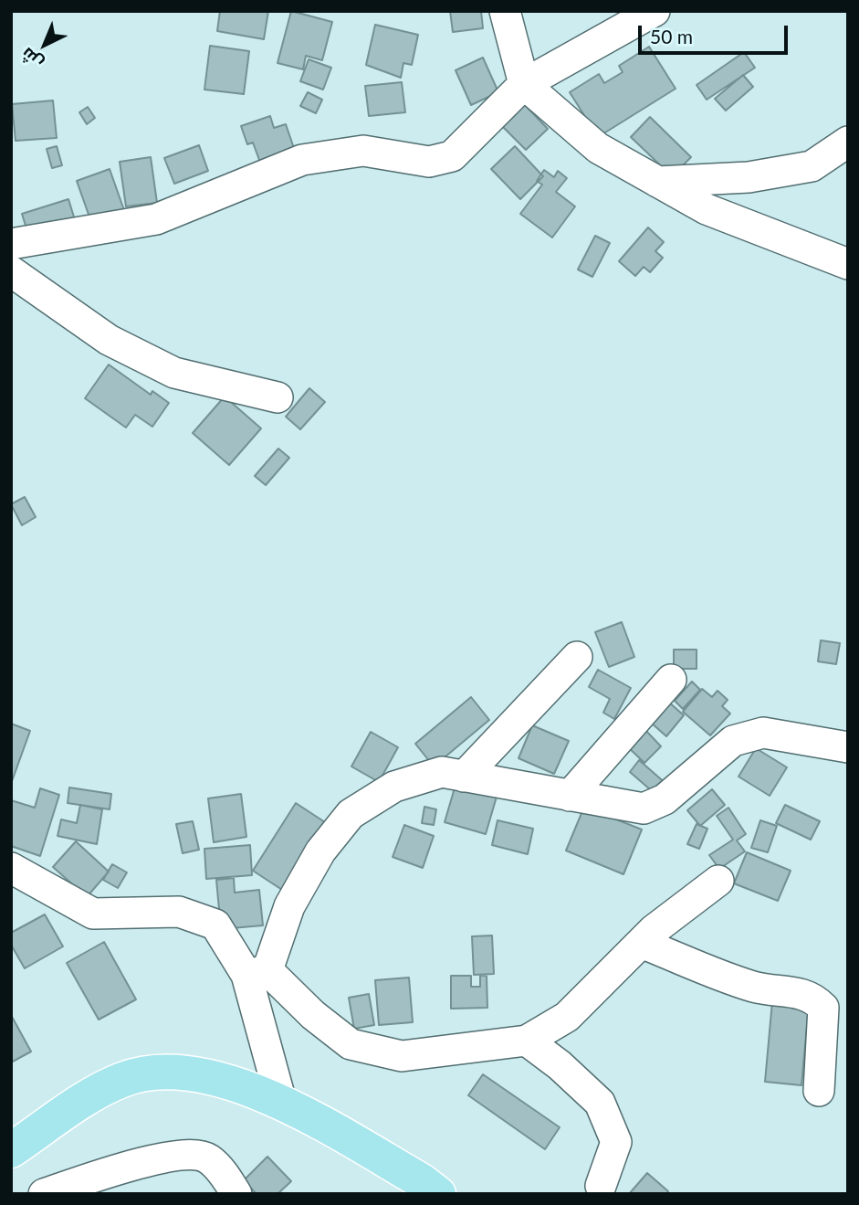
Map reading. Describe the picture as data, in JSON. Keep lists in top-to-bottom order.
{
  "scale_bar": "50 m",
  "north": "bottom left"
}
